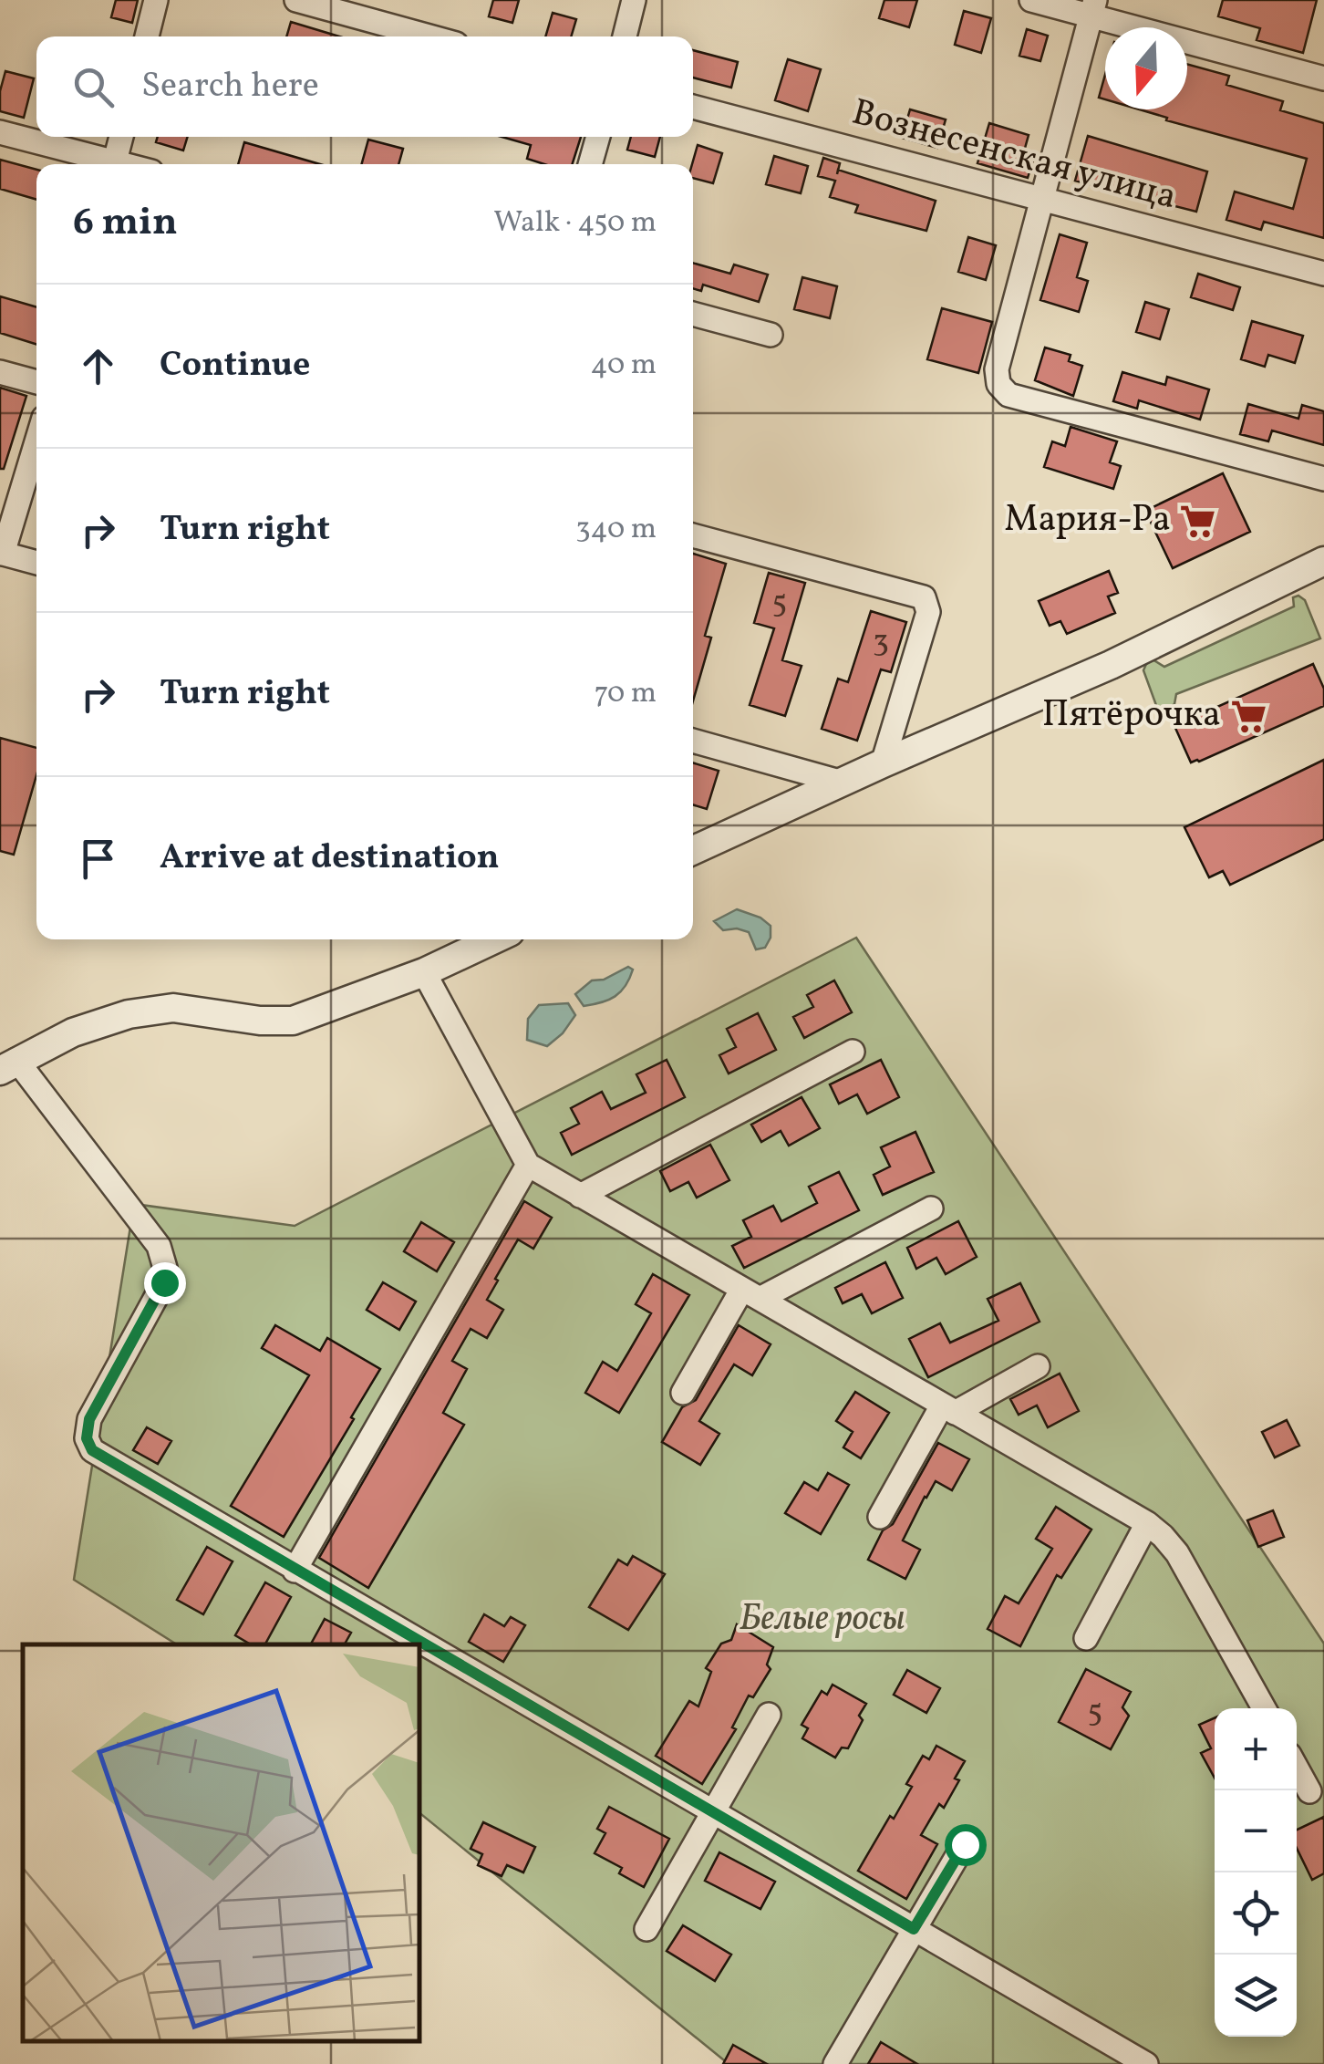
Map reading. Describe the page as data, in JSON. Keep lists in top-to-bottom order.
{
  "streets": {
    "street": ["Вознесенская улица"]
  },
  "parks": ["Белые росы"],
  "places": {
    "supermarket": ["Мария-Ра", "Пятёрочка"]
  },
  "house_numbers": ["5", "3", "5"],
  "north": "bottom",
  "page": {
    "search": "Search here",
    "heading": ["6 min", "Walk · 450 m"],
    "list": [
      ["Continue", "40 m"],
      ["Turn right", "340 m"],
      ["Turn right", "70 m"],
      "Arrive at destination"
    ],
    "map_buttons": ["+", "−"]
  }
}
